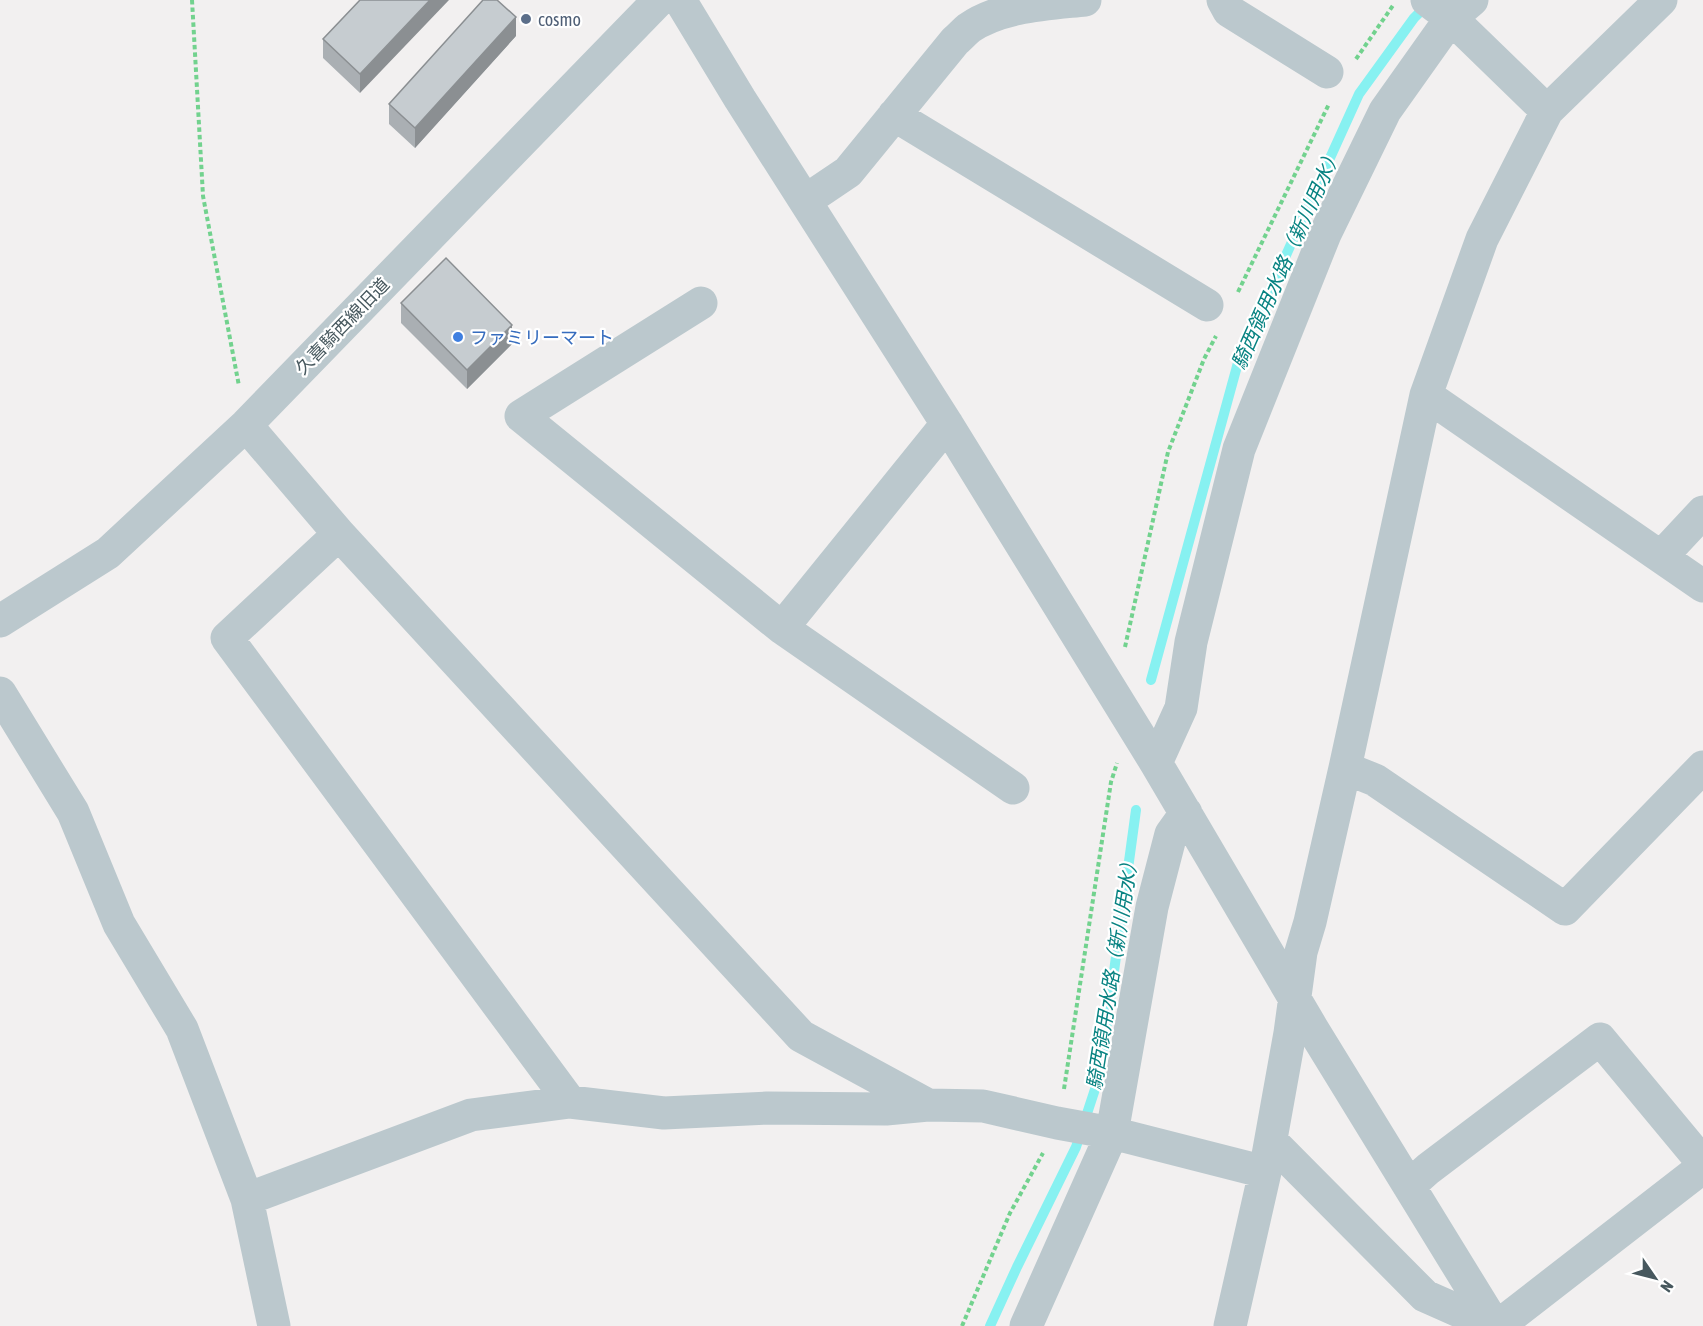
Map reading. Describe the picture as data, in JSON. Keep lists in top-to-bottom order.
{
  "streets": {
    "street": ["久喜騎西線旧道"]
  },
  "water": ["騎西領用水路（新川用水）"],
  "places": ["cosmo", "ファミリーマート"],
  "north": "bottom right"
}
